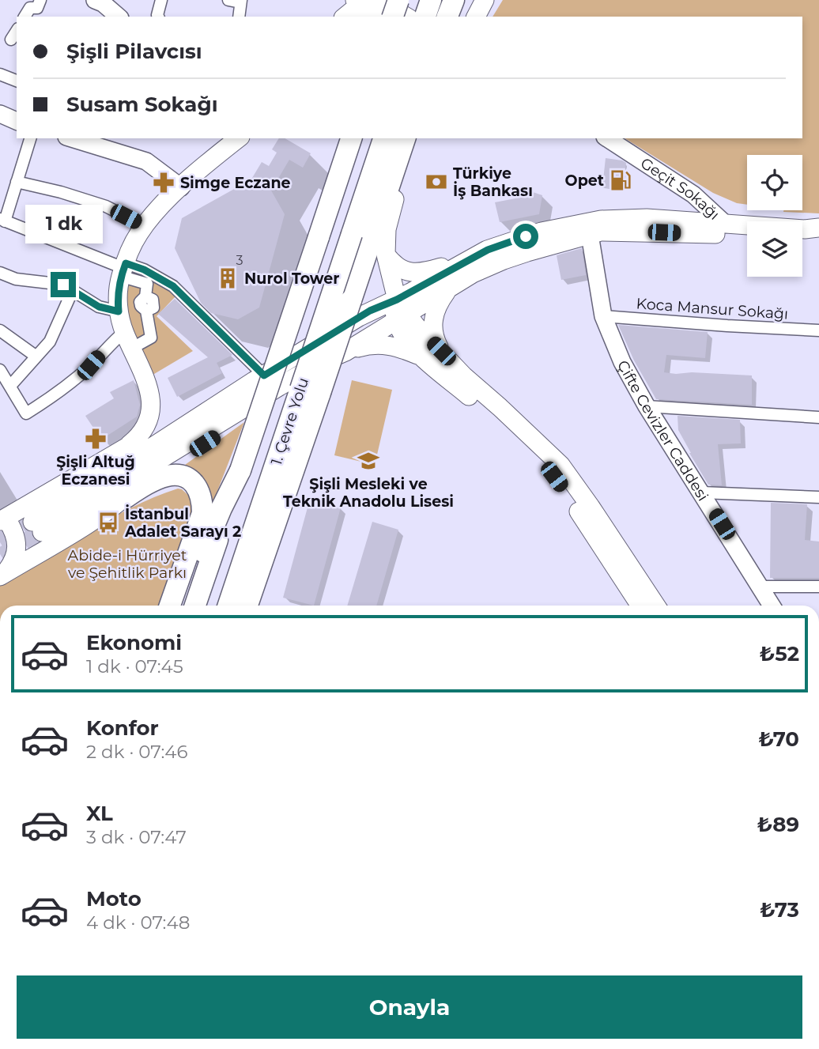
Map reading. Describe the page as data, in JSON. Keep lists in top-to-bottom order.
{
  "streets": {
    "highway": ["1. Çevre Yolu"],
    "street": ["Geçit Sokağı", "Koca Mansur Sokağı", "Çifte Cevizler Caddesi"]
  },
  "crossings": [
    ["Koca Mansur Sokağı", "Çifte Cevizler Caddesi"]
  ],
  "parks": ["Abide-i Hürriyet ve Şehitlik Parkı"],
  "places": {
    "fuel station": ["Opet"],
    "bank": ["Türkiye İş Bankası"],
    "pharmacy": ["Simge Eczane", "Şişli Altuğ Eczanesi"],
    "building": ["Nurol Tower"],
    "school or university": ["Şişli Mesleki ve Teknik Anadolu Lisesi"],
    "bus stop": ["İstanbul Adalet Sarayı 2"]
  },
  "house_numbers": ["3"],
  "page": {
    "banner": ["Şişli Pilavcısı", "Susam Sokağı"],
    "bubble": "1 dk",
    "list": [
      {
        "name": "Ekonomi",
        "note": "1 dk · 07:45",
        "value": "₺52"
      },
      {
        "name": "Konfor",
        "note": "2 dk · 07:46",
        "value": "₺70"
      },
      {
        "name": "XL",
        "note": "3 dk · 07:47",
        "value": "₺89"
      },
      {
        "name": "Moto",
        "note": "4 dk · 07:48",
        "value": "₺73"
      }
    ],
    "buttons": "Onayla"
  }
}
